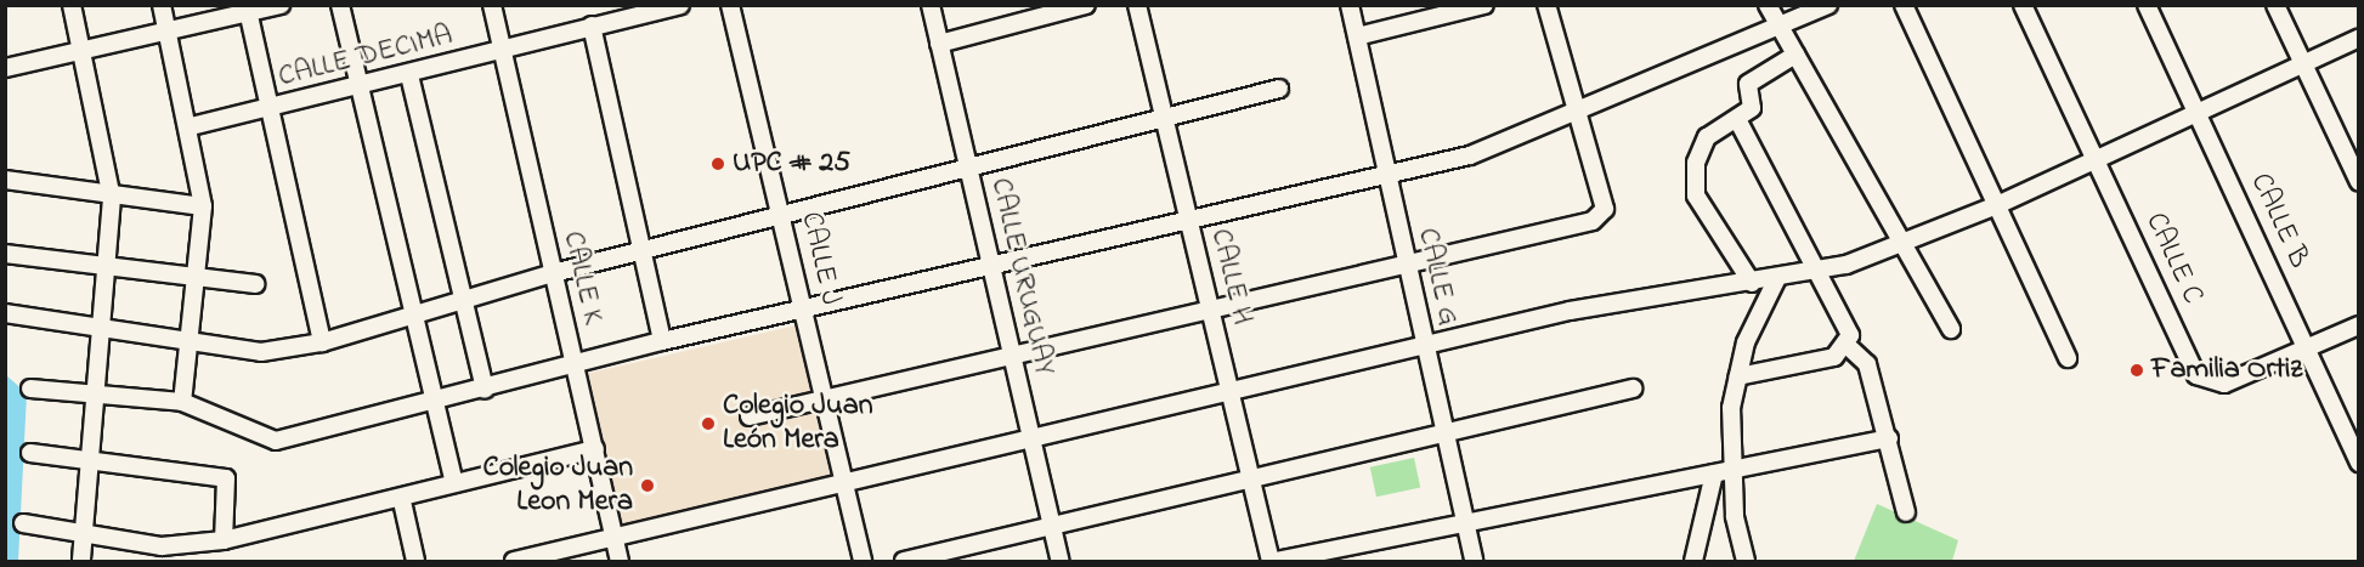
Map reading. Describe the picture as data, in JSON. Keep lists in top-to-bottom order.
{
  "streets": {
    "street": [
      "CALLE DECIMA",
      "CALLE B",
      "CALLE J",
      "CALLE C",
      "CALLE URUGUAY",
      "CALLE H",
      "CALLE G",
      "CALLE K"
    ]
  },
  "crossings": [
    ["CALLE DECIMA", "CALLE K"],
    ["CALLE B", "CALLE C"]
  ],
  "places": [
    "UPC # 25",
    "Familia Ortiz",
    "Colegio Juan León Mera",
    "Colegio Juan Leon Mera"
  ]
}
